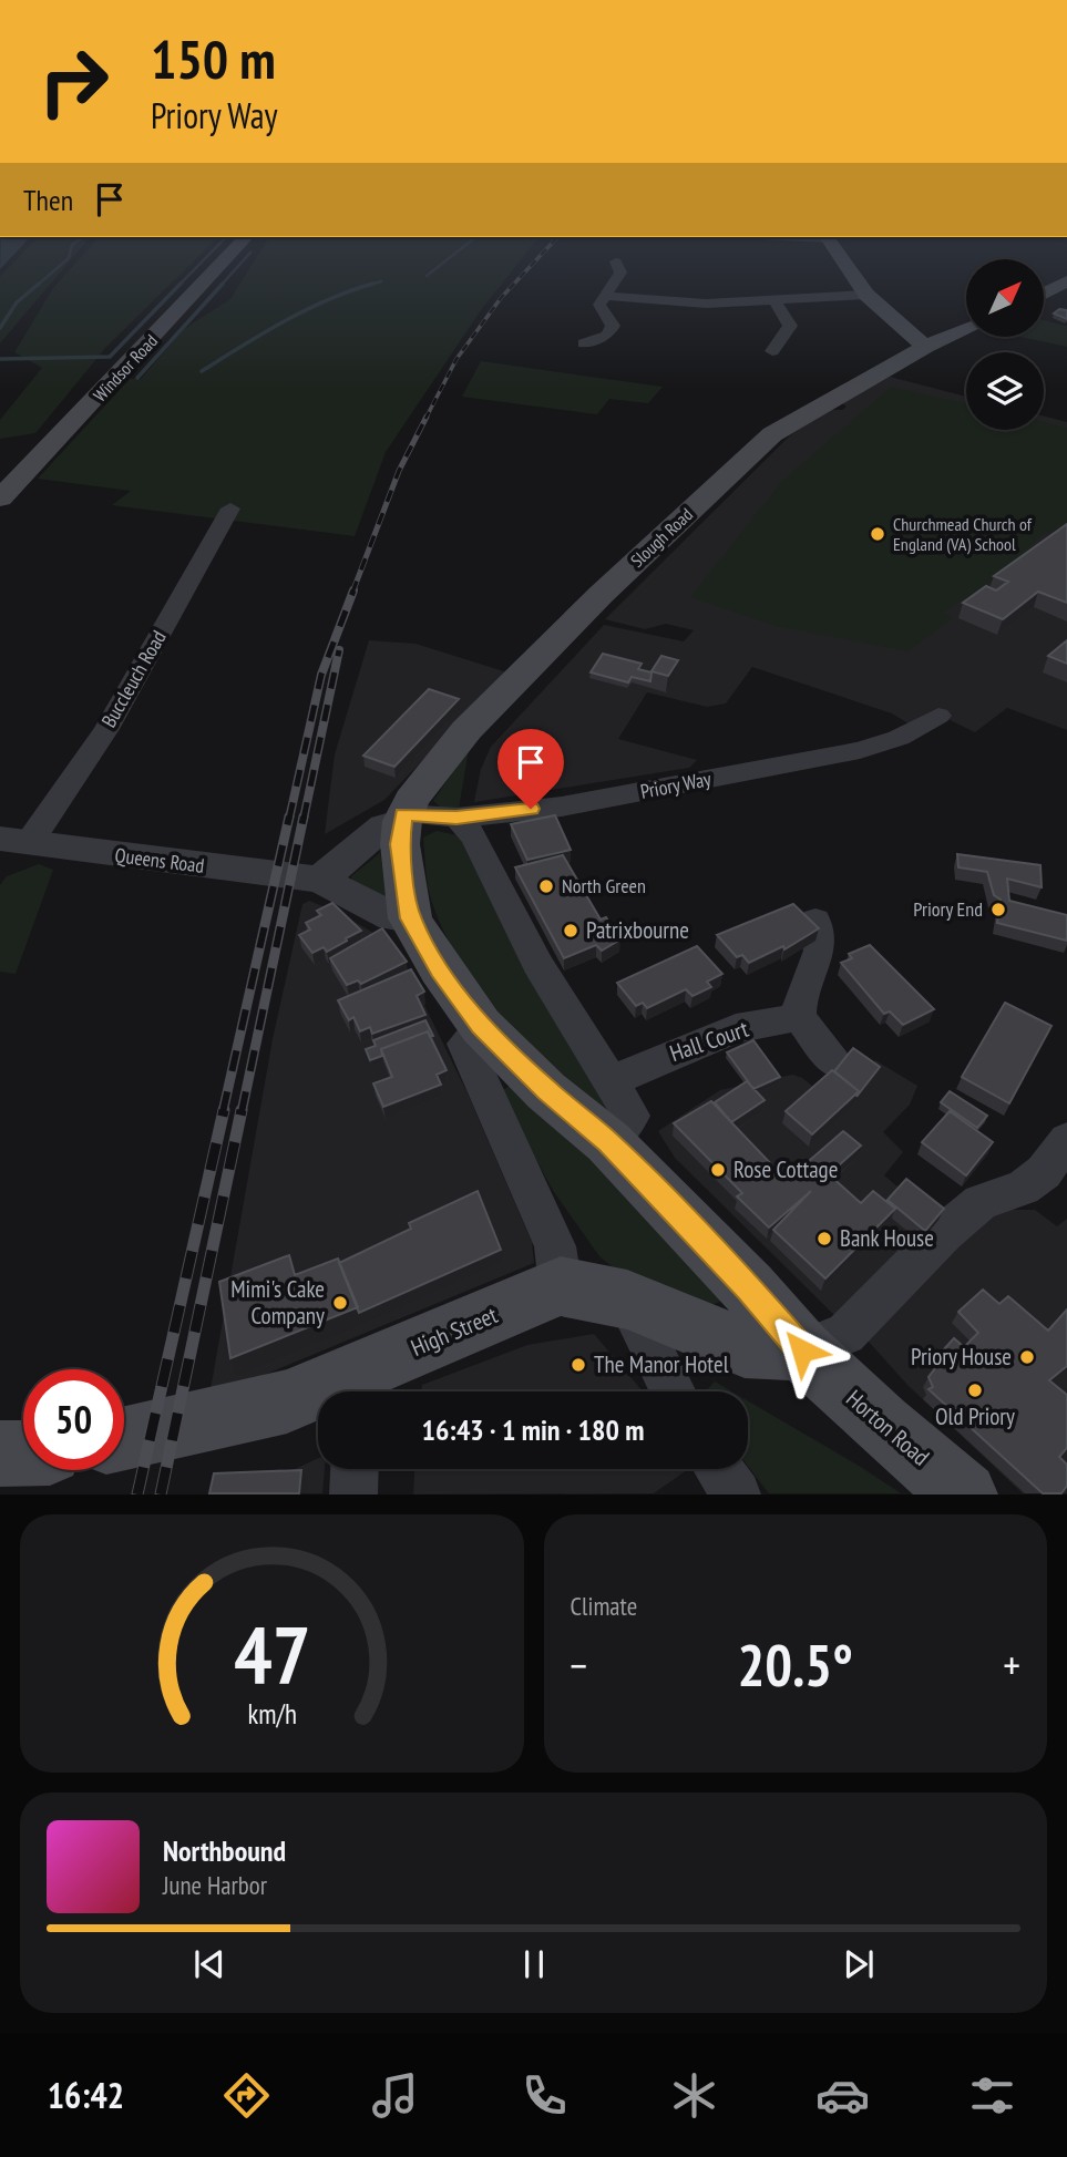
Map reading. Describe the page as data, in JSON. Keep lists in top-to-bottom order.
{
  "streets": {
    "main road": [
      "Windsor Road",
      "Slough Road",
      "High Street",
      "Horton Road"
    ],
    "street": [
      "Buccleuch Road",
      "Priory Way",
      "Queens Road",
      "Hall Court"
    ]
  },
  "crossings": [
    ["Slough Road", "Priory Way"],
    ["Slough Road", "Horton Road"],
    ["Buccleuch Road", "Queens Road"],
    ["Priory Way", "Horton Road"],
    ["Queens Road", "Horton Road"]
  ],
  "places": [
    "Churchmead Church of England (VA) School",
    "North Green",
    "Priory End",
    "Patrixbourne",
    "Rose Cottage",
    "Bank House",
    "Mimi's Cake Company",
    "Priory House",
    "The Manor Hotel",
    "Old Priory"
  ],
  "north": "top right",
  "page": {
    "turn": ["150 m", "Priory Way"],
    "then": "Then",
    "limit": "50",
    "trip": "16:43 · 1 min · 180 m",
    "tile": "Climate",
    "heat": ["−", "20.5°", "+"],
    "song": ["Northbound", "June Harbor"],
    "tabs": "16:42",
    "gauge": ["47", "km/h"]
  }
}
